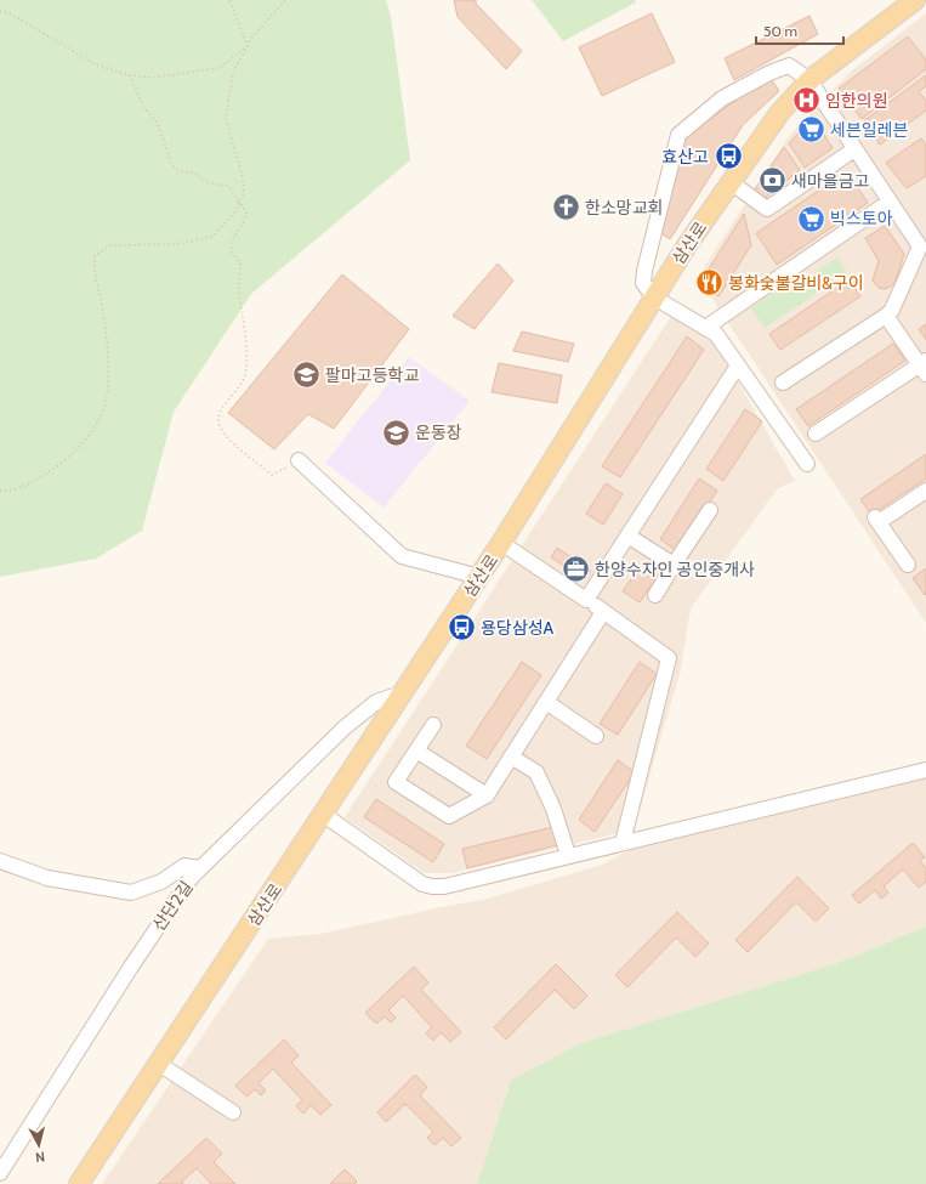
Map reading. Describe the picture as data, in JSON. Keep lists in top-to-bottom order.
{
  "streets": {
    "main road": ["삼산로"],
    "street": ["산단2길"]
  },
  "crossings": [
    ["삼산로", "산단2길"]
  ],
  "places": {
    "hospital": ["임한의원"],
    "supermarket": ["세븐일레븐", "빅스토아"],
    "bus stop": ["효산고", "용당삼성A"],
    "bank": ["새마을금고"],
    "church": ["한소망교회"],
    "restaurant": ["봉화숯불갈비&구이"],
    "school or university": ["팔마고등학교", "운동장"],
    "office": ["한양수자인 공인중개사"]
  },
  "scale_bar": "50 m",
  "north": "bottom"
}
